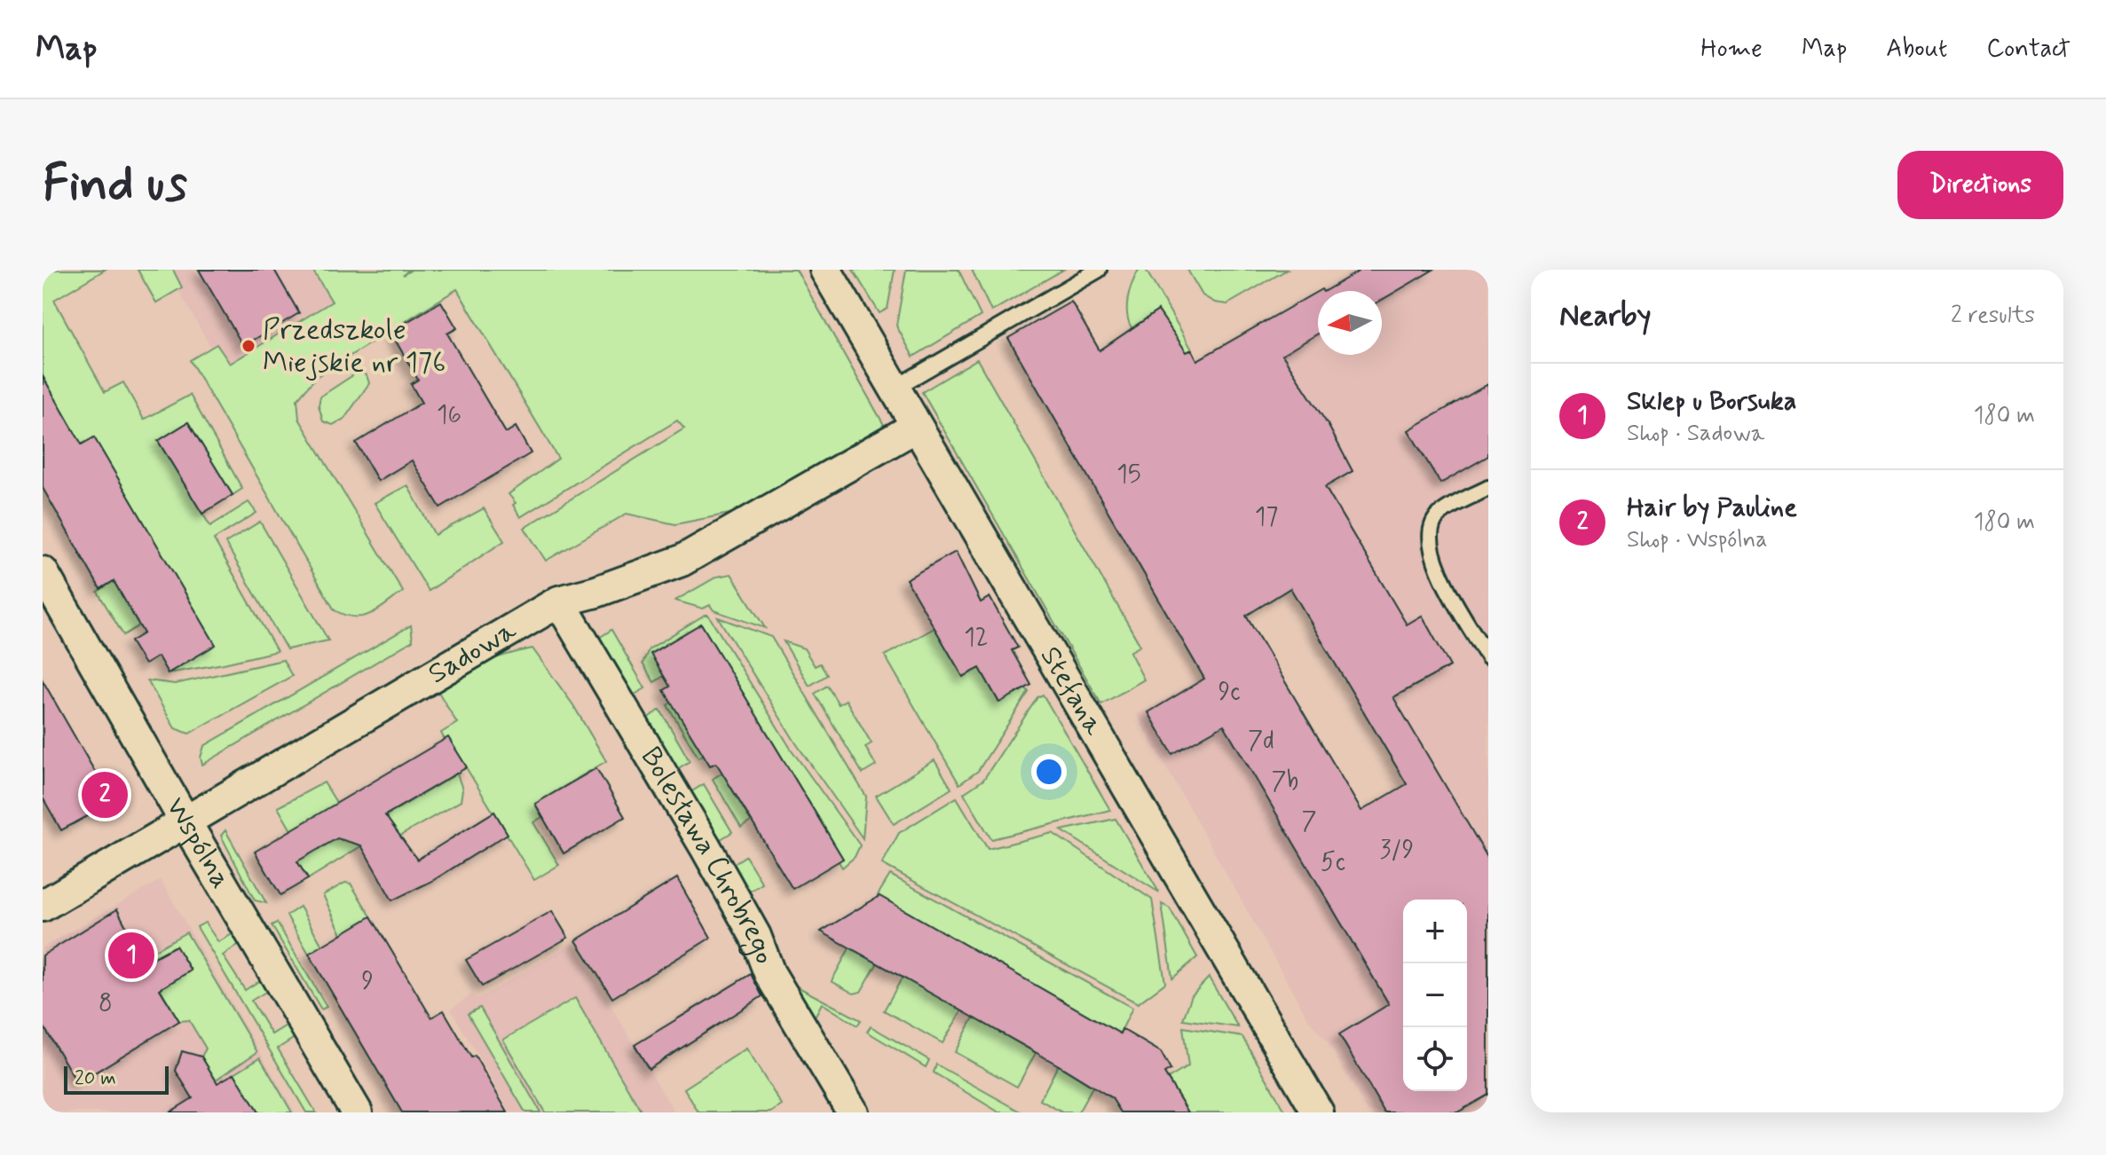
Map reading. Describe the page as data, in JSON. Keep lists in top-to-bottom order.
{
  "streets": {
    "street": [
      "Sadowa",
      "Stefana",
      "Wspólna",
      "Bolesława Chrobrego"
    ]
  },
  "crossings": [
    ["Sadowa", "Stefana"],
    ["Sadowa", "Wspólna"],
    ["Sadowa", "Bolesława Chrobrego"]
  ],
  "places": ["Przedszkole Miejskie nr 176"],
  "house_numbers": [
    "16",
    "15",
    "17",
    "12",
    "9c",
    "7d",
    "7b",
    "7",
    "3/9",
    "5c",
    "9",
    "8"
  ],
  "scale_bar": "20 m",
  "north": "left",
  "page": {
    "header": "Map",
    "nav": [
      "Home",
      "Map",
      "About",
      "Contact"
    ],
    "buttons": "Directions",
    "title": "Find us",
    "heading": ["Nearby", "2 results"],
    "list": [
      {
        "mark": "1",
        "name": "Sklep u Borsuka",
        "note": "Shop · Sadowa",
        "value": "180 m"
      },
      {
        "mark": "2",
        "name": "Hair by Pauline",
        "note": "Shop · Wspólna",
        "value": "180 m"
      }
    ],
    "pins": ["2", "1"],
    "map_buttons": ["+", "−"],
    "scale": "20 m"
  }
}
